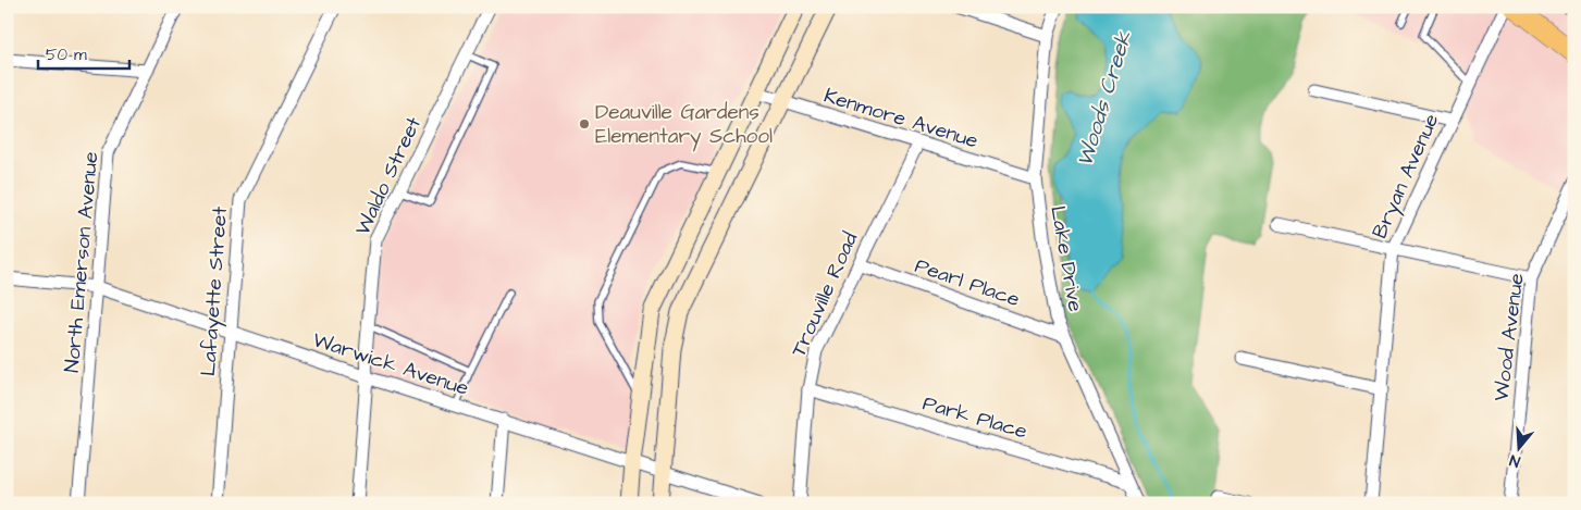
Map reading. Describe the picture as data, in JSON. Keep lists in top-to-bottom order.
{
  "streets": {
    "street": [
      "Kenmore Avenue",
      "Waldo Street",
      "Bryan Avenue",
      "Lake Drive",
      "North Emerson Avenue",
      "Pearl Place",
      "Lafayette Street",
      "Trouville Road",
      "Wood Avenue",
      "Warwick Avenue",
      "Park Place"
    ]
  },
  "crossings": [
    ["Kenmore Avenue", "Lake Drive"],
    ["Kenmore Avenue", "Trouville Road"],
    ["Waldo Street", "Warwick Avenue"],
    ["Lake Drive", "Pearl Place"],
    ["Lake Drive", "Park Place"],
    ["North Emerson Avenue", "Warwick Avenue"],
    ["Pearl Place", "Trouville Road"],
    ["Lafayette Street", "Warwick Avenue"],
    ["Trouville Road", "Park Place"]
  ],
  "water": ["Woods Creek"],
  "places": ["Deauville Gardens Elementary School"],
  "scale_bar": "50 m",
  "north": "bottom"
}
